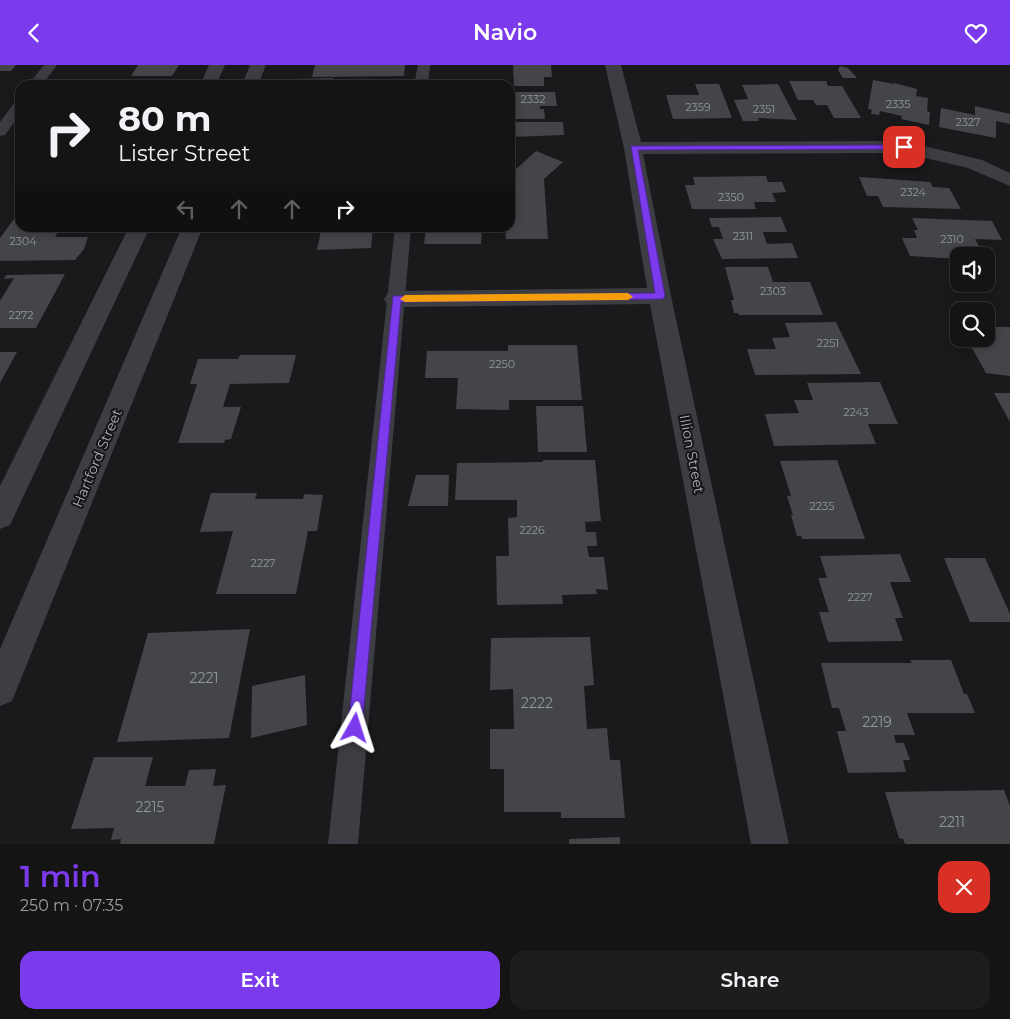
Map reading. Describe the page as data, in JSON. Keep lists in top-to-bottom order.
{
  "streets": {
    "street": ["Illion Street", "Hartford Street"]
  },
  "house_numbers": [
    "2332",
    "2335",
    "2359",
    "2351",
    "2327",
    "2324",
    "2350",
    "2311",
    "2310",
    "2304",
    "2303",
    "2272",
    "2251",
    "2250",
    "2243",
    "2235",
    "2226",
    "2227",
    "2227",
    "2221",
    "2222",
    "2219",
    "2215",
    "2211"
  ],
  "page": {
    "header": "Navio",
    "turn": ["80 m", "Lister Street"],
    "heading": ["1 min", "250 m · 07:35"],
    "buttons": ["Exit", "Share"]
  }
}
